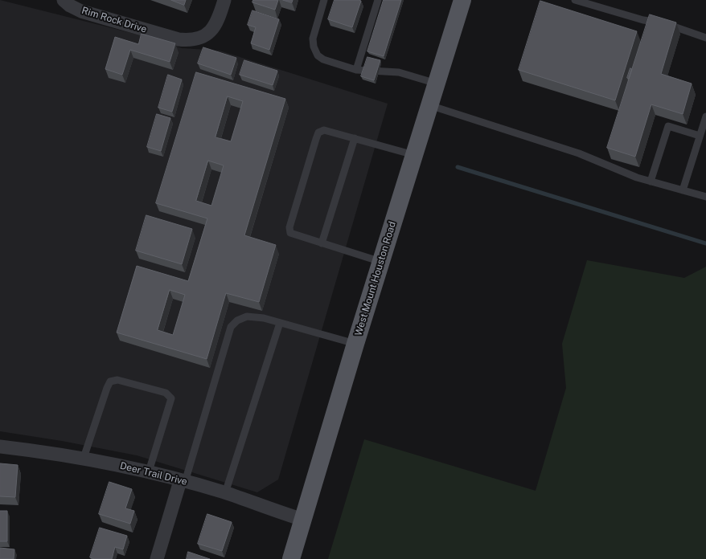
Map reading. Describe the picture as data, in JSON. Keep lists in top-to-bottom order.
{
  "streets": {
    "main road": ["West Mount Houston Road"],
    "street": ["Rim Rock Drive", "Deer Trail Drive"]
  },
  "crossings": [
    ["West Mount Houston Road", "Deer Trail Drive"]
  ]
}
